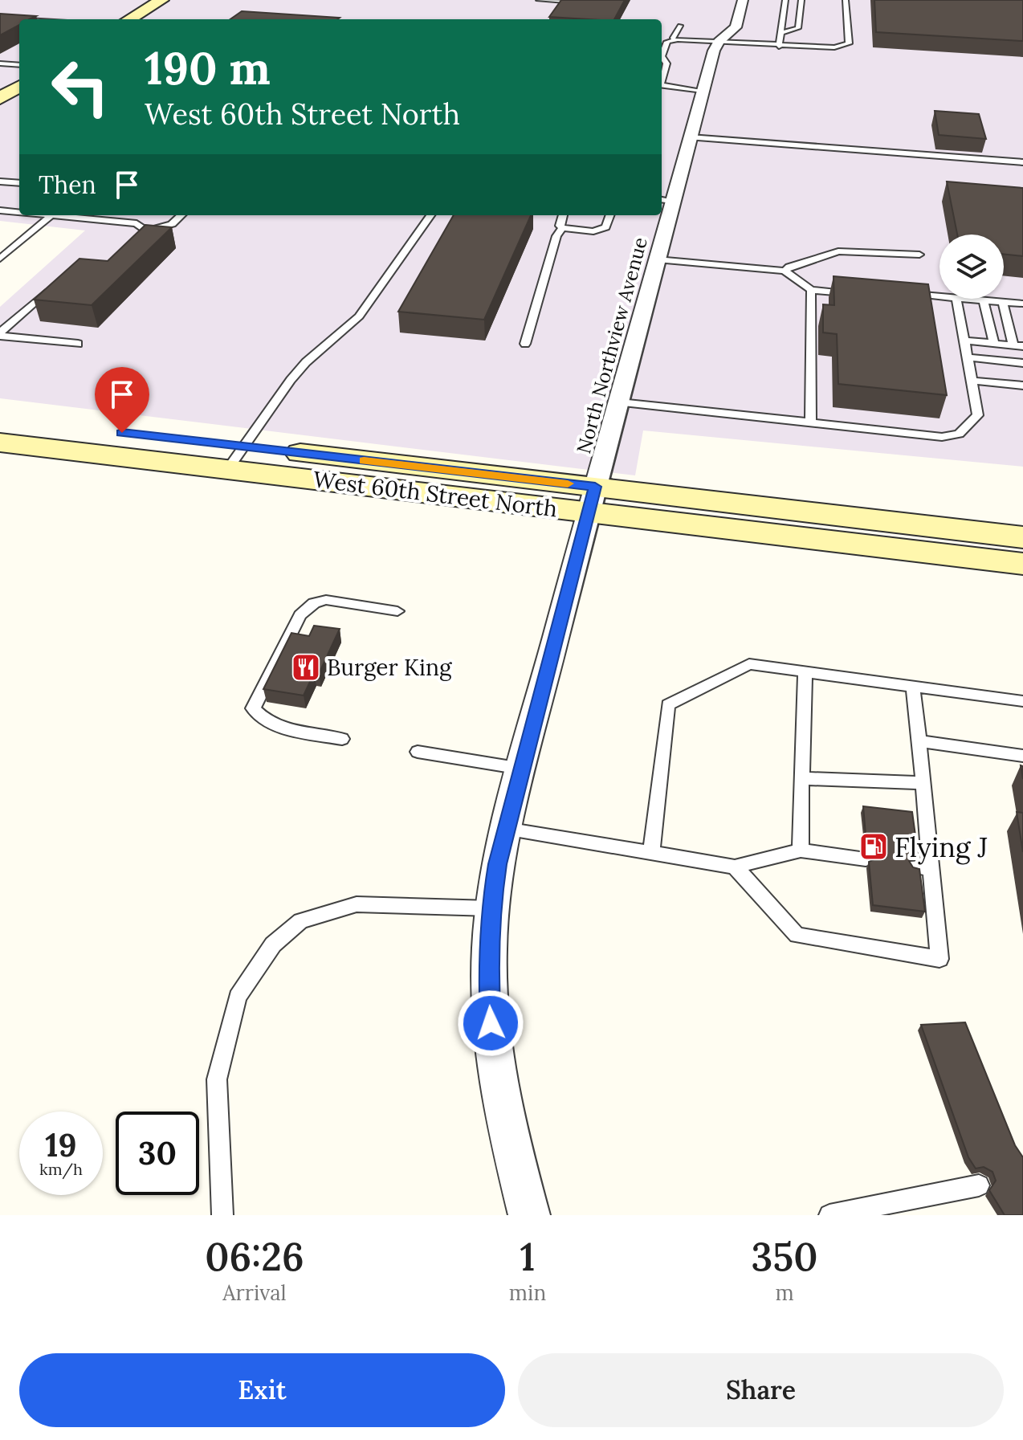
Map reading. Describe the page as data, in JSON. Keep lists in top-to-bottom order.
{
  "streets": {
    "main road": ["West 60th Street North"],
    "street": ["North Northview Avenue"]
  },
  "crossings": [
    ["North Northview Avenue", "West 60th Street North"]
  ],
  "places": {
    "restaurant": ["Burger King"],
    "fuel station": ["Flying J"]
  },
  "page": {
    "turn": ["190 m", "West 60th Street North"],
    "then": "Then",
    "speed": "19 km/h",
    "limit": "30",
    "eta": [
      "06:26",
      "Arrival",
      "1",
      "min",
      "350",
      "m"
    ],
    "buttons": ["Exit", "Share"]
  }
}
